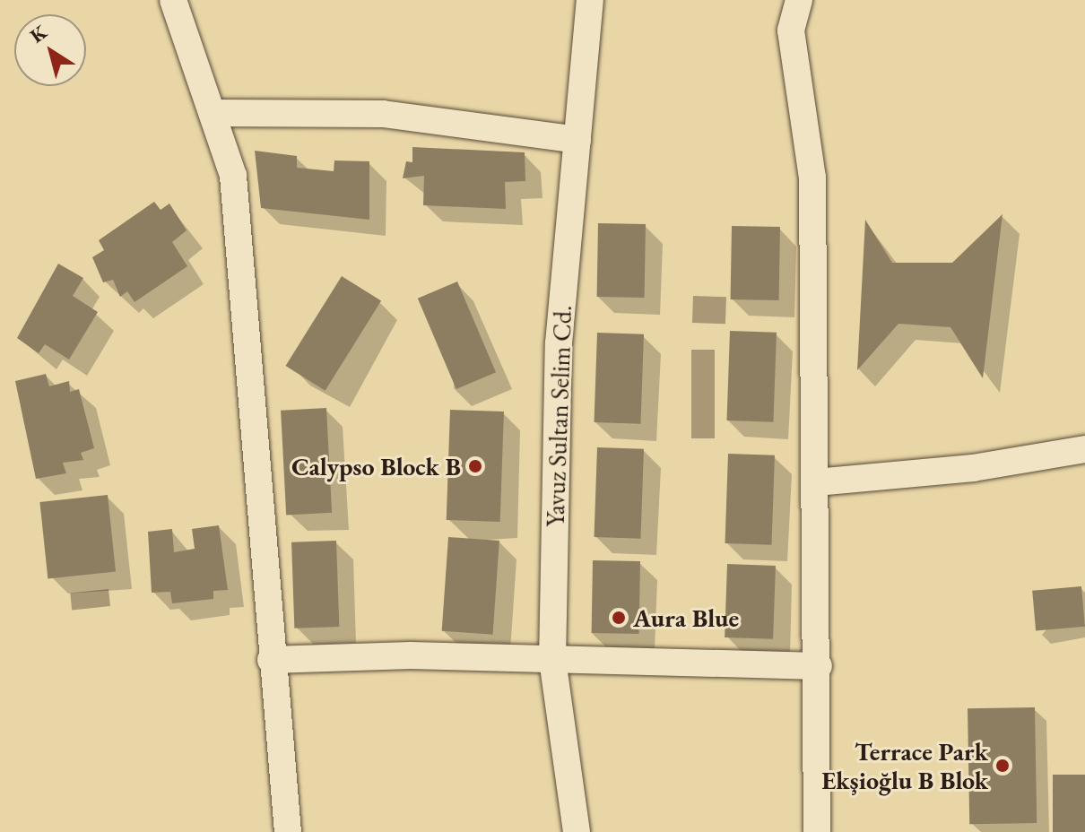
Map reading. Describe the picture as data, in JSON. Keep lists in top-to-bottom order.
{
  "streets": {
    "street": ["Yavuz Sultan Selim Cd."]
  },
  "places": ["Calypso Block B", "Aura Blue", "Terrace Park Ekşioğlu B Blok"],
  "north": "top left"
}
